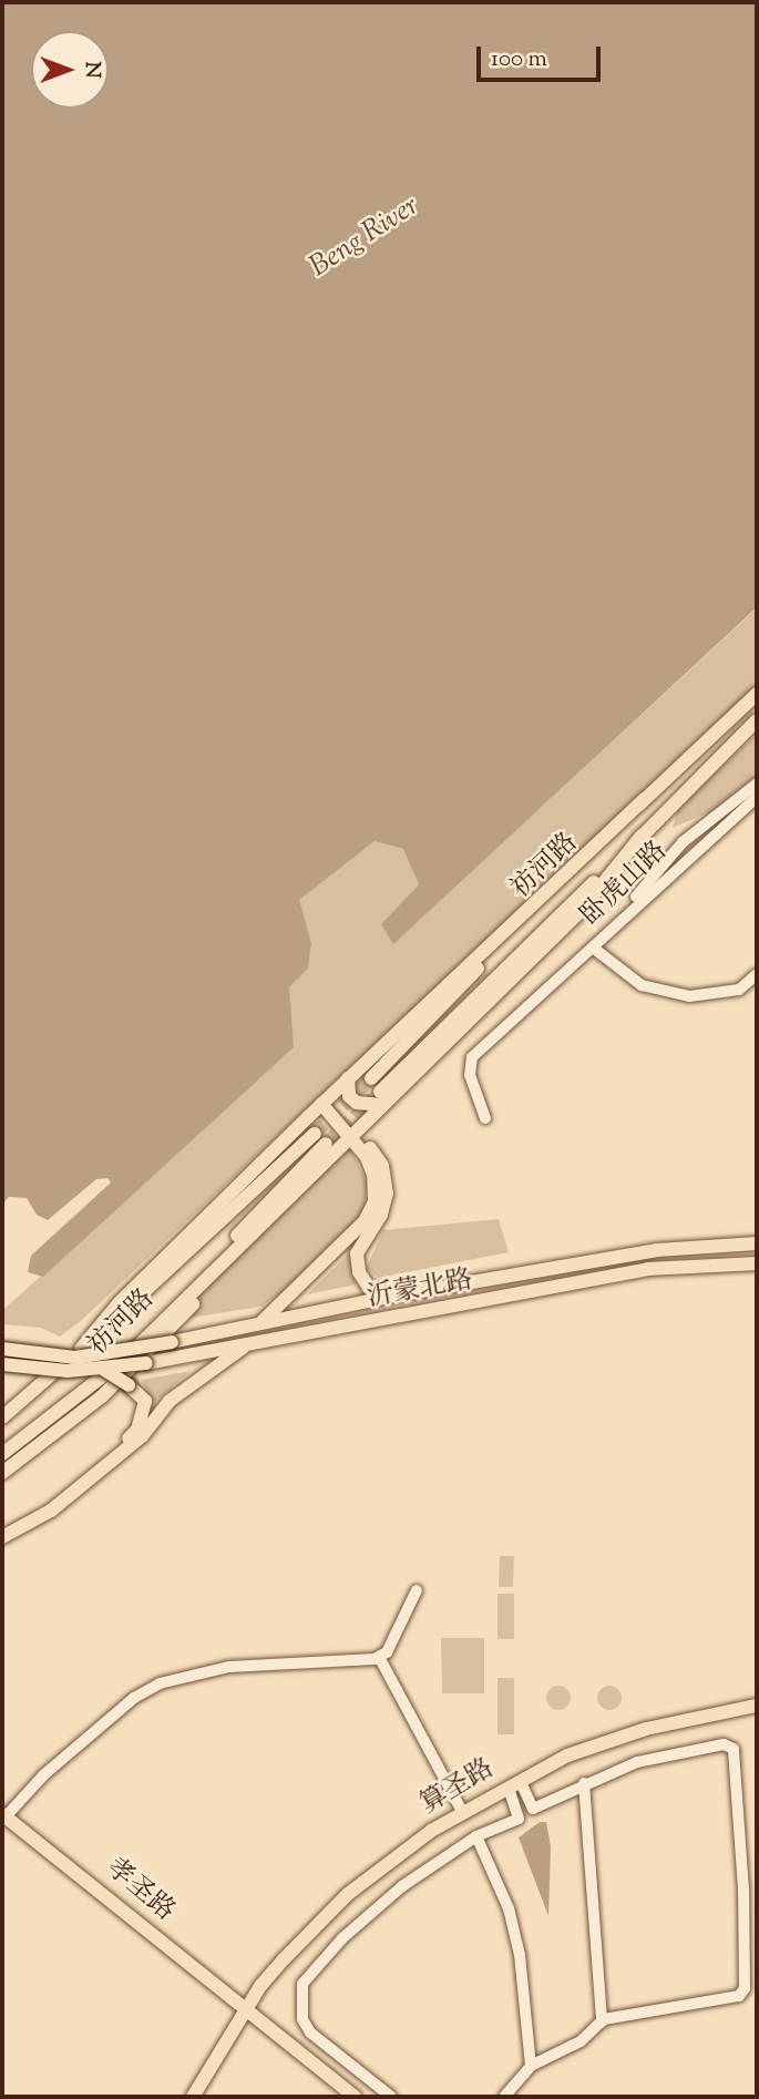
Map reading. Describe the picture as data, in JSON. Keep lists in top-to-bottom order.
{
  "streets": {
    "main road": [
      "祊河路",
      "沂蒙北路",
      "算圣路",
      "孝圣路"
    ],
    "street": ["卧虎山路"]
  },
  "crossings": [
    ["算圣路", "孝圣路"]
  ],
  "water": ["Beng River"],
  "scale_bar": "100 m",
  "north": "right"
}
